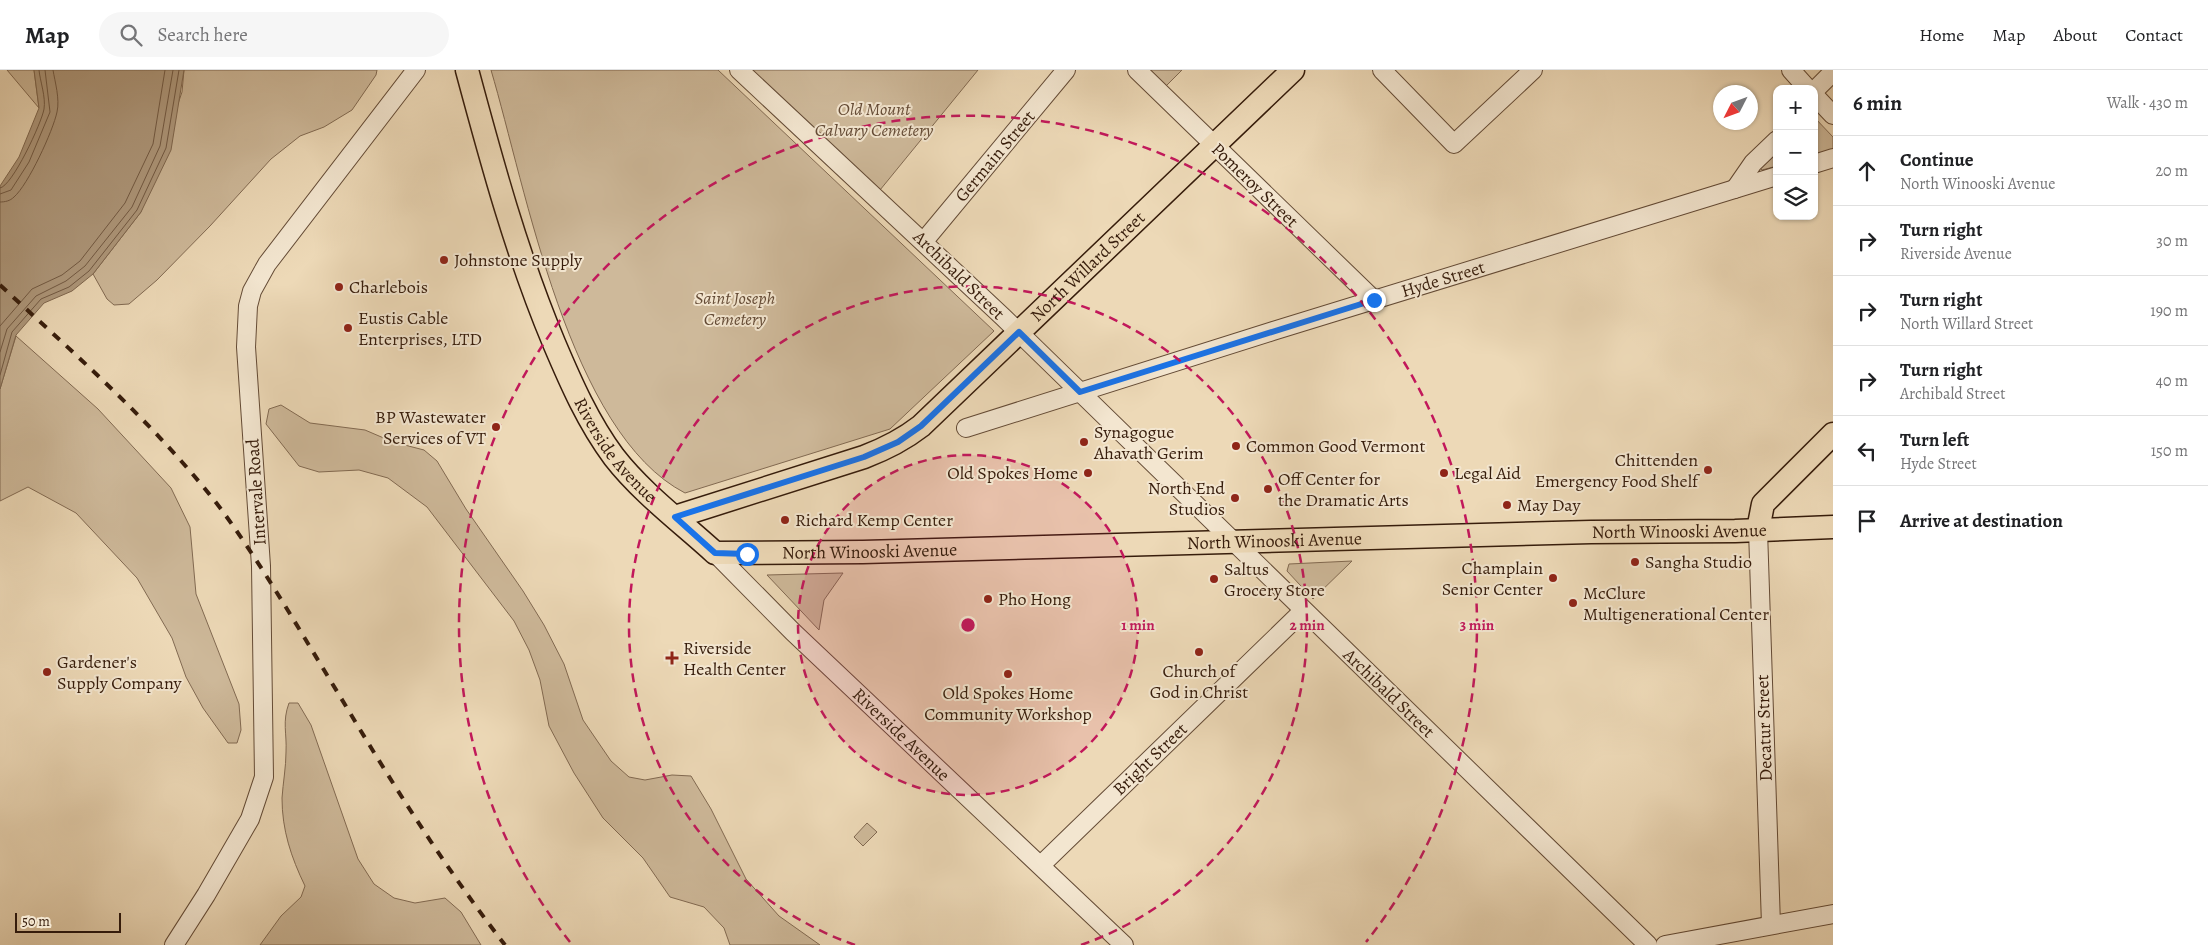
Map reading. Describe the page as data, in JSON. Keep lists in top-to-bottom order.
{
  "streets": {
    "main road": ["North Willard Street", "Riverside Avenue", "North Winooski Avenue"],
    "street": [
      "Germain Street",
      "Pomeroy Street",
      "Archibald Street",
      "Hyde Street",
      "Intervale Road",
      "Decatur Street",
      "Bright Street"
    ]
  },
  "crossings": [
    ["Germain Street", "Archibald Street"],
    ["Pomeroy Street", "North Willard Street"],
    ["Pomeroy Street", "Hyde Street"],
    ["North Willard Street", "Archibald Street"],
    ["North Willard Street", "Riverside Avenue"],
    ["Archibald Street", "Hyde Street"],
    ["Archibald Street", "North Winooski Avenue"],
    ["Archibald Street", "Bright Street"],
    ["Riverside Avenue", "North Winooski Avenue"],
    ["Riverside Avenue", "Bright Street"],
    ["North Winooski Avenue", "Decatur Street"]
  ],
  "parks": ["Old Mount Calvary Cemetery", "Saint Joseph Cemetery"],
  "places": {
    "other": [
      "Johnstone Supply",
      "Charlebois",
      "Eustis Cable Enterprises, LTD",
      "BP Wastewater Services of VT",
      "Synagogue Ahavath Gerim",
      "Common Good Vermont",
      "Chittenden Emergency Food Shelf",
      "Old Spokes Home",
      "Legal Aid",
      "Off Center for the Dramatic Arts",
      "North End Studios",
      "May Day",
      "Richard Kemp Center",
      "Sangha Studio",
      "Champlain Senior Center",
      "Saltus Grocery Store",
      "Pho Hong",
      "McClure Multigenerational Center",
      "Church of God in Christ",
      "Gardener's Supply Company",
      "Old Spokes Home Community Workshop"
    ],
    "health": ["Riverside Health Center"]
  },
  "scale_bar": "50 m",
  "north": "bottom left",
  "page": {
    "header": "Map",
    "search": "Search here",
    "nav": [
      "Home",
      "Map",
      "About",
      "Contact"
    ],
    "heading": ["6 min", "Walk · 430 m"],
    "map_buttons": ["+", "−"],
    "list": [
      ["Continue", "North Winooski Avenue", "20 m"],
      ["Turn right", "Riverside Avenue", "30 m"],
      ["Turn right", "North Willard Street", "190 m"],
      ["Turn right", "Archibald Street", "40 m"],
      ["Turn left", "Hyde Street", "150 m"],
      "Arrive at destination"
    ],
    "scale": "50 m"
  },
  "rings": ["1 min", "2 min", "3 min"]
}
